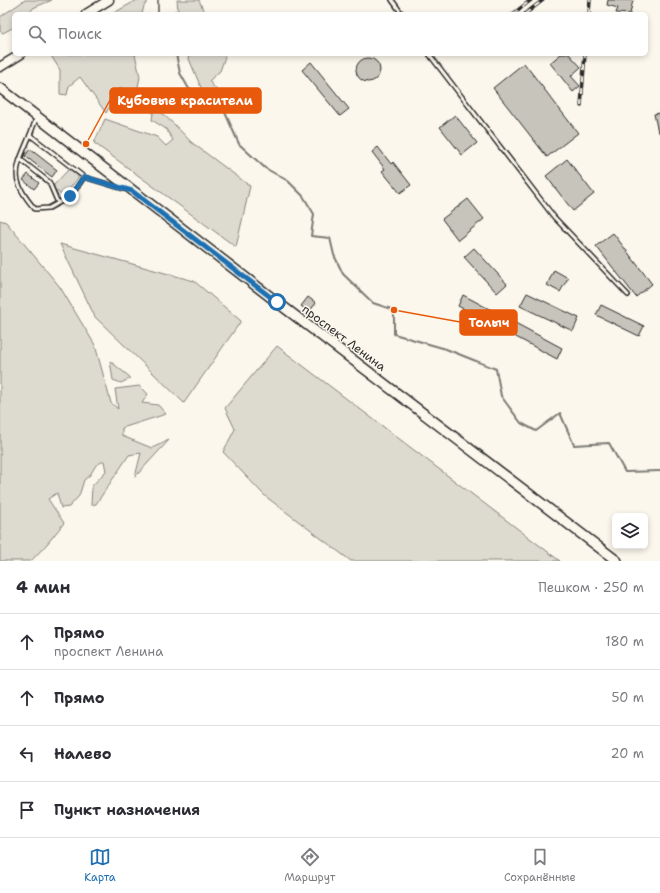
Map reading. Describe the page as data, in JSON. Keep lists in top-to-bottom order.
{
  "streets": {
    "main road": ["проспект Ленина"]
  },
  "places": ["Кубовые красители", "Толыч"],
  "page": {
    "search": "Поиск",
    "heading": ["4 мин", "Пешком · 250 m"],
    "list": [
      ["Прямо", "проспект Ленина", "180 m"],
      ["Прямо", "50 m"],
      ["Налево", "20 m"],
      "Пункт назначения"
    ],
    "nav": ["Карта", "Маршрут", "Сохранённые"]
  }
}
